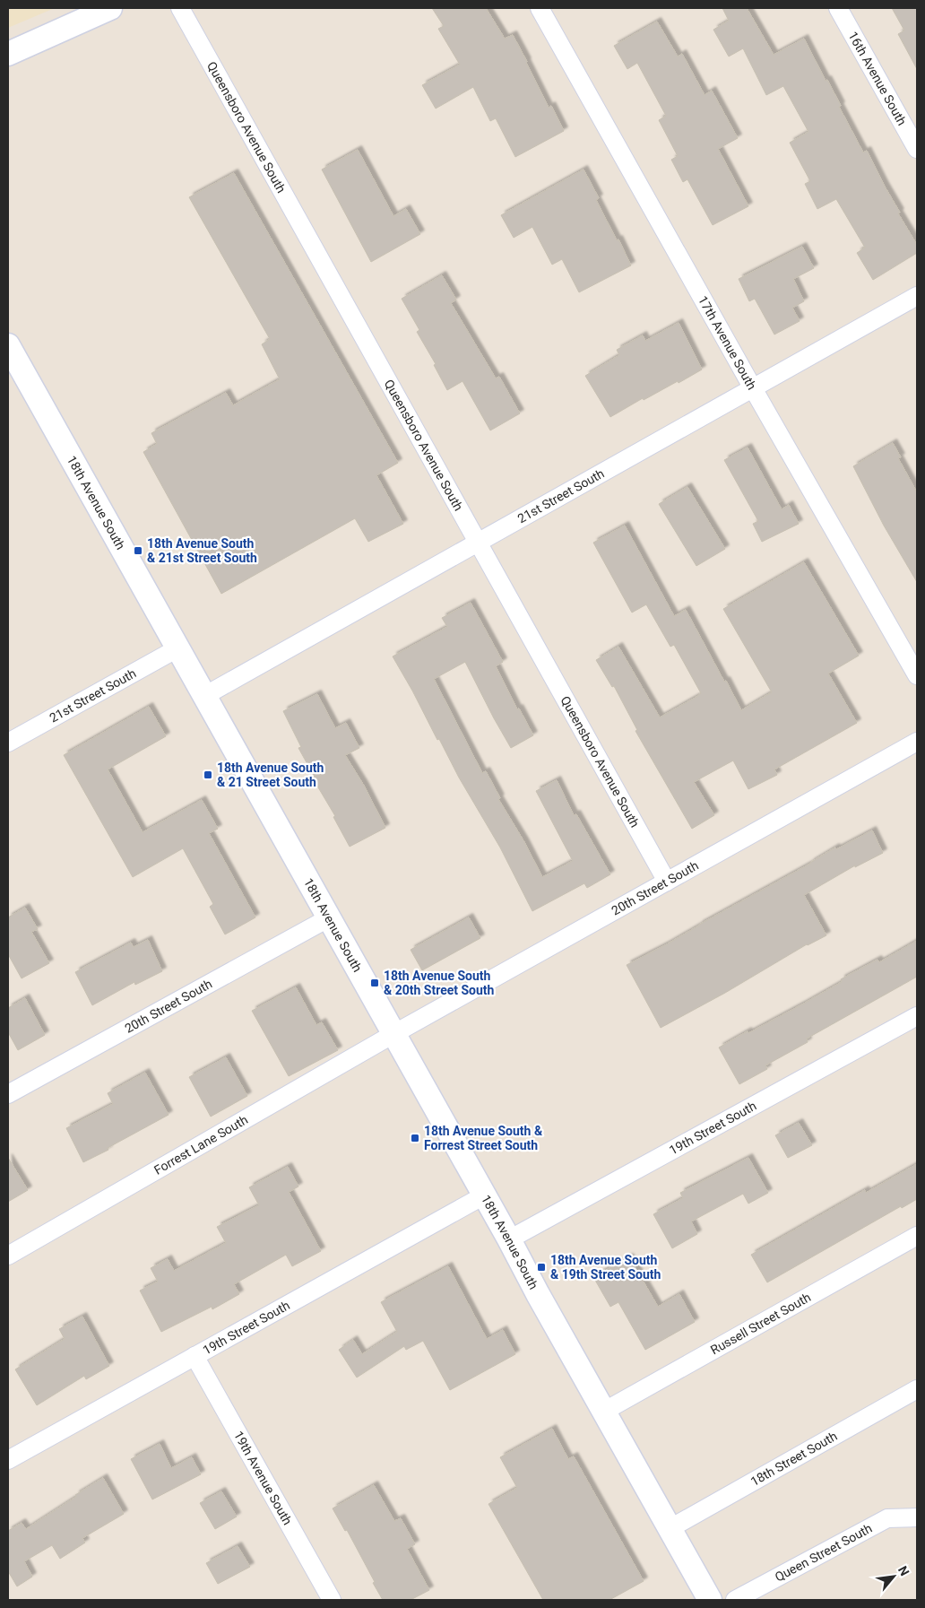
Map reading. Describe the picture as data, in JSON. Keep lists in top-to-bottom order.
{
  "streets": {
    "street": [
      "16th Avenue South",
      "Queensboro Avenue South",
      "17th Avenue South",
      "21st Street South",
      "18th Avenue South",
      "20th Street South",
      "19th Street South",
      "Forrest Lane South",
      "Russell Street South",
      "18th Street South",
      "19th Avenue South",
      "Queen Street South"
    ]
  },
  "crossings": [
    ["Queensboro Avenue South", "21st Street South"],
    ["Queensboro Avenue South", "20th Street South"],
    ["17th Avenue South", "21st Street South"],
    ["21st Street South", "18th Avenue South"],
    ["18th Avenue South", "20th Street South"],
    ["18th Avenue South", "19th Street South"],
    ["18th Avenue South", "Forrest Lane South"],
    ["18th Avenue South", "Russell Street South"],
    ["18th Avenue South", "18th Street South"],
    ["20th Street South", "Forrest Lane South"],
    ["19th Street South", "19th Avenue South"]
  ],
  "places": {
    "transit": [
      "18th Avenue South & 21st Street South",
      "18th Avenue South & 21 Street South",
      "18th Avenue South & 20th Street South",
      "18th Avenue South & Forrest Street South",
      "18th Avenue South & 19th Street South"
    ]
  },
  "north": "top right"
}
